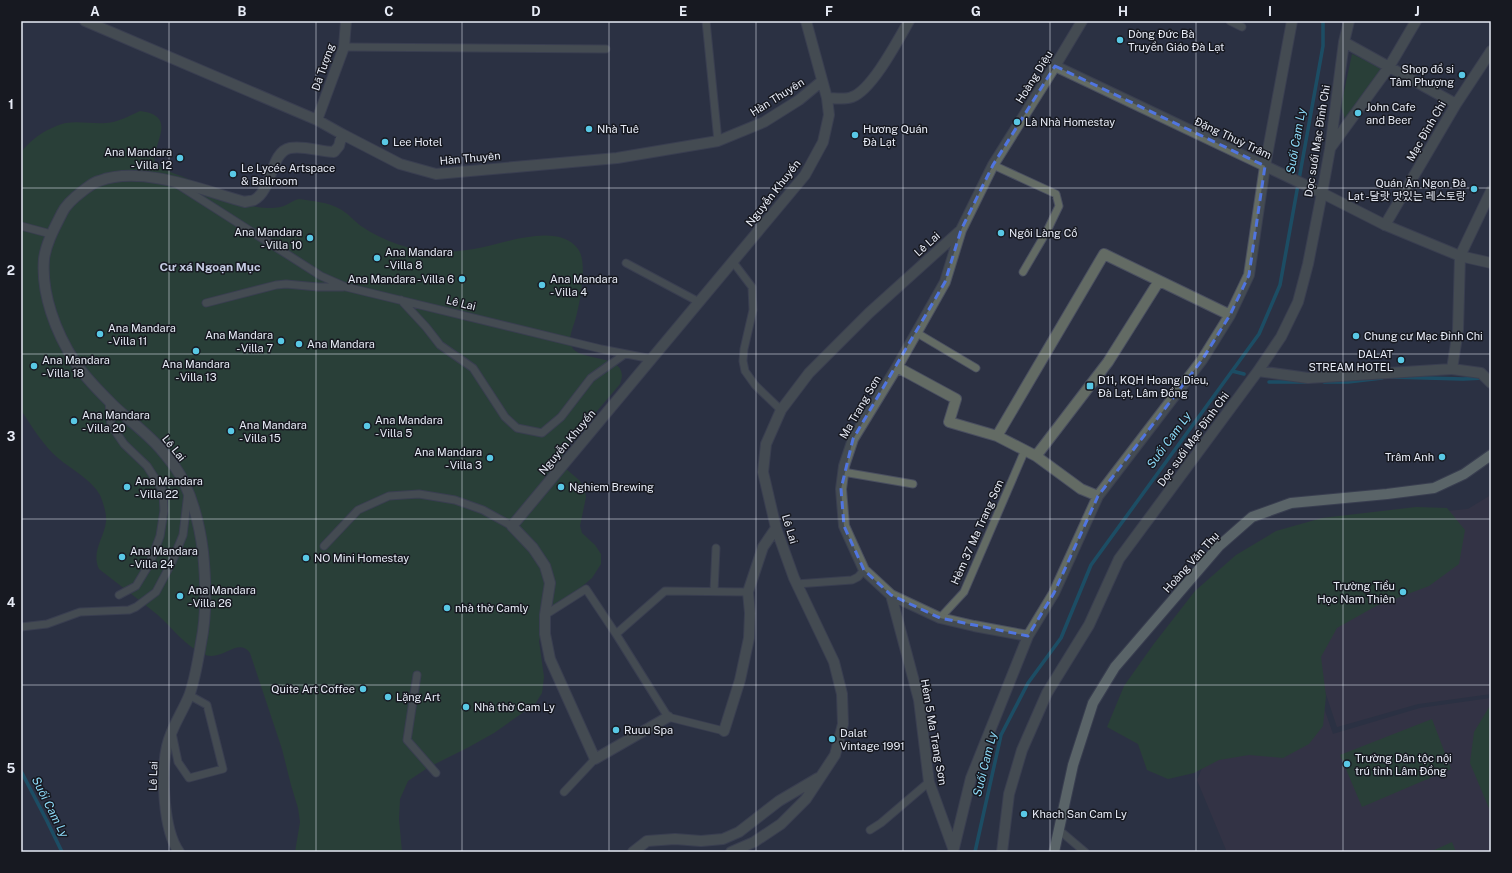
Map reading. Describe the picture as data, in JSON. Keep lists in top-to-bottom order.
{
  "streets": {
    "main road": ["Hoàng Văn Thụ"],
    "street": [
      "Dã Tượng",
      "Hoàng Diệu",
      "Hàn Thuyên",
      "Mạc Đĩnh Chi",
      "Đặng Thuỳ Trâm",
      "Dọc suối Mạc Đĩnh Chi",
      "Nguyễn Khuyến",
      "Lê Lai",
      "Ma Trang Sơn",
      "Hẻm 5 Ma Trang Sơn"
    ],
    "lane": ["Hẻm 37 Ma Trang Sơn"]
  },
  "crossings": [
    ["Dã Tượng", "Hàn Thuyên"],
    ["Hoàng Diệu", "Đặng Thuỳ Trâm"],
    ["Hoàng Diệu", "Lê Lai"],
    ["Hoàng Diệu", "Ma Trang Sơn"],
    ["Hàn Thuyên", "Nguyễn Khuyến"],
    ["Hàn Thuyên", "Lê Lai"],
    ["Mạc Đĩnh Chi", "Đặng Thuỳ Trâm"],
    ["Đặng Thuỳ Trâm", "Dọc suối Mạc Đĩnh Chi"],
    ["Nguyễn Khuyến", "Lê Lai"],
    ["Lê Lai", "Ma Trang Sơn"],
    ["Ma Trang Sơn", "Hẻm 37 Ma Trang Sơn"],
    ["Ma Trang Sơn", "Hẻm 5 Ma Trang Sơn"]
  ],
  "districts": ["Cư xá Ngoạn Mục"],
  "water": ["Suối Cam Ly"],
  "places": {
    "other": [
      "Dòng Đức Bà Truyền Giáo Đà Lạt",
      "Shop đồ si Tâm Phượng",
      "John Cafe and Beer",
      "Là Nhà Homestay",
      "Nhà Tuê",
      "Hương Quán Đà Lạt",
      "Lee Hotel",
      "Ana Mandara - Villa 12",
      "Le Lycée Artspace & Ballroom",
      "Quán Ăn Ngon Đà Lạt -달랏 맛있는 레스토랑",
      "Ngôi Làng Cổ",
      "Ana Mandara - Villa 10",
      "Ana Mandara - Villa 8",
      "Ana Mandara - Villa 6",
      "Ana Mandara - Villa 4",
      "Ana Mandara - Villa 11",
      "Chung cư Mạc Đỉnh Chi",
      "Ana Mandara - Villa 7",
      "Ana Mandara",
      "Ana Mandara - Villa 13",
      "DALAT STREAM HOTEL",
      "Ana Mandara - Villa 18",
      "Ana Mandara - Villa 20",
      "Ana Mandara - Villa 5",
      "Ana Mandara - Villa 15",
      "Trâm Anh",
      "Ana Mandara - Villa 3",
      "Ana Mandara - Villa 22",
      "Nghiem Brewing",
      "Ana Mandara - Villa 24",
      "NO Mini Homestay",
      "Trường Tiểu Học Nam Thiên",
      "Ana Mandara - Villa 26",
      "nhà thờ Camly",
      "Quite Art Coffee",
      "Lặng Art",
      "Nhà thờ Cam Ly",
      "Ruuu Spa",
      "Dalat Vintage 1991",
      "Trường Dân tộc nội trú tỉnh Lâm Đồng",
      "Khach San Cam Ly"
    ],
    "transit": ["D11, KQH Hoang Dieu, Đà Lạt, Lâm Đồng"]
  },
  "grid": {
    "columns": [
      "A",
      "B",
      "C",
      "D",
      "E",
      "F",
      "G",
      "H",
      "I",
      "J"
    ],
    "rows": [
      "1",
      "2",
      "3",
      "4",
      "5"
    ]
  }
}
